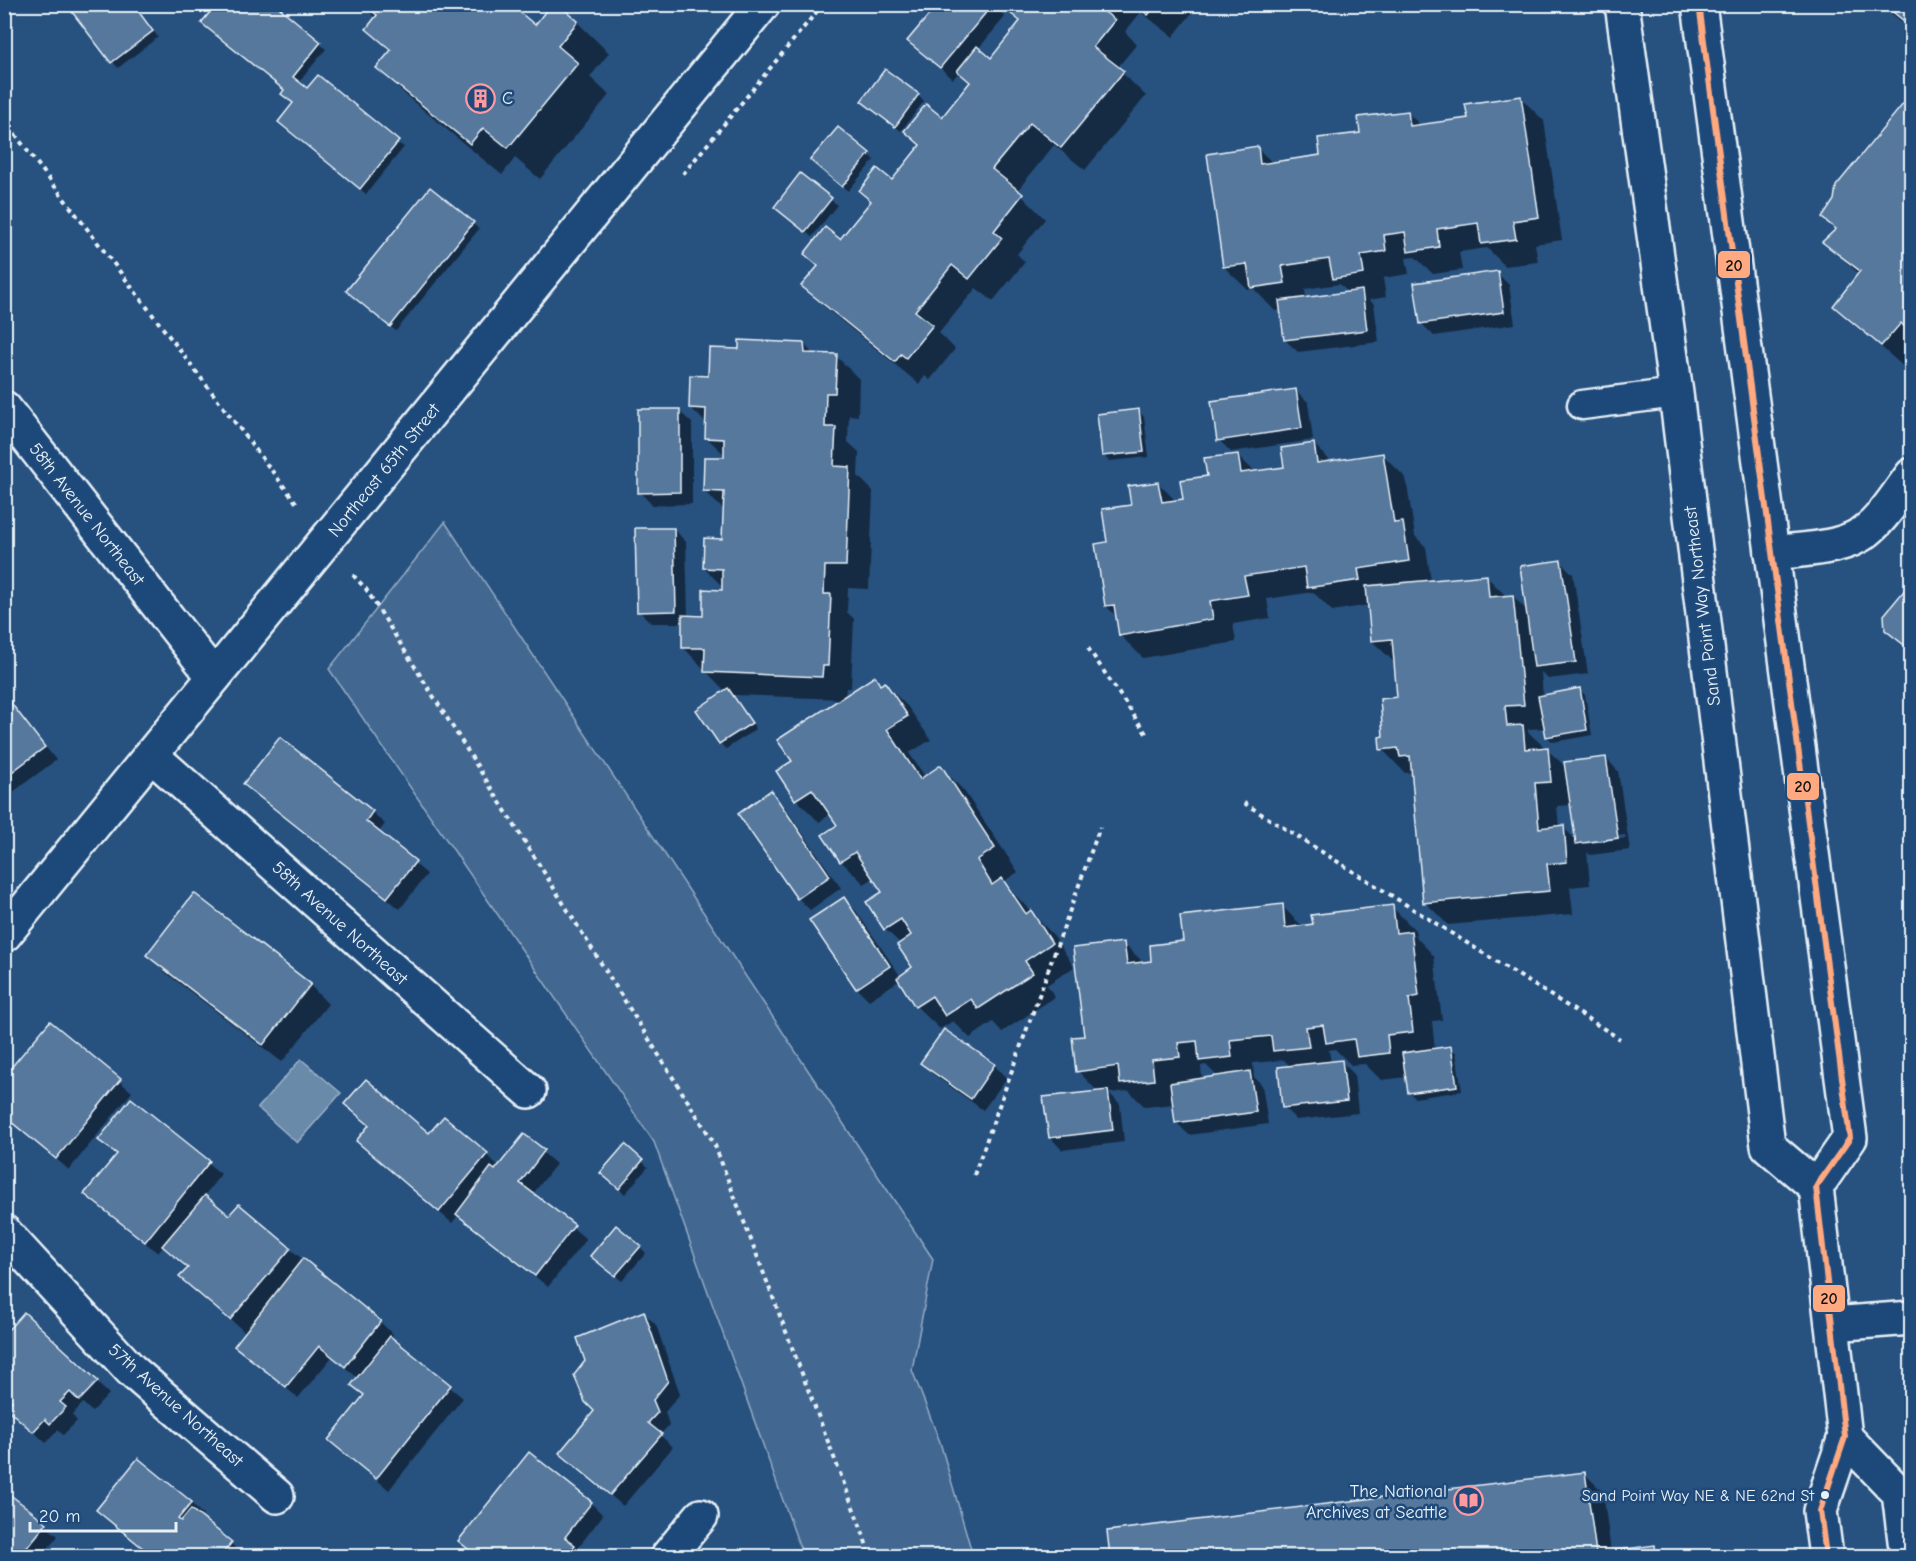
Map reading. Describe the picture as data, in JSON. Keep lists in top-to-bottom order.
{
  "streets": {
    "main road": [
      "Northeast 65th Street",
      "58th Avenue Northeast",
      "Sand Point Way Northeast",
      "57th Avenue Northeast"
    ]
  },
  "crossings": [
    ["Northeast 65th Street", "58th Avenue Northeast"]
  ],
  "places": {
    "building": ["C"],
    "other": ["Sand Point Way NE & NE 62nd St"],
    "library": ["The National Archives at Seattle"]
  },
  "lines": ["transit line 20"],
  "scale_bar": "20 m"
}
